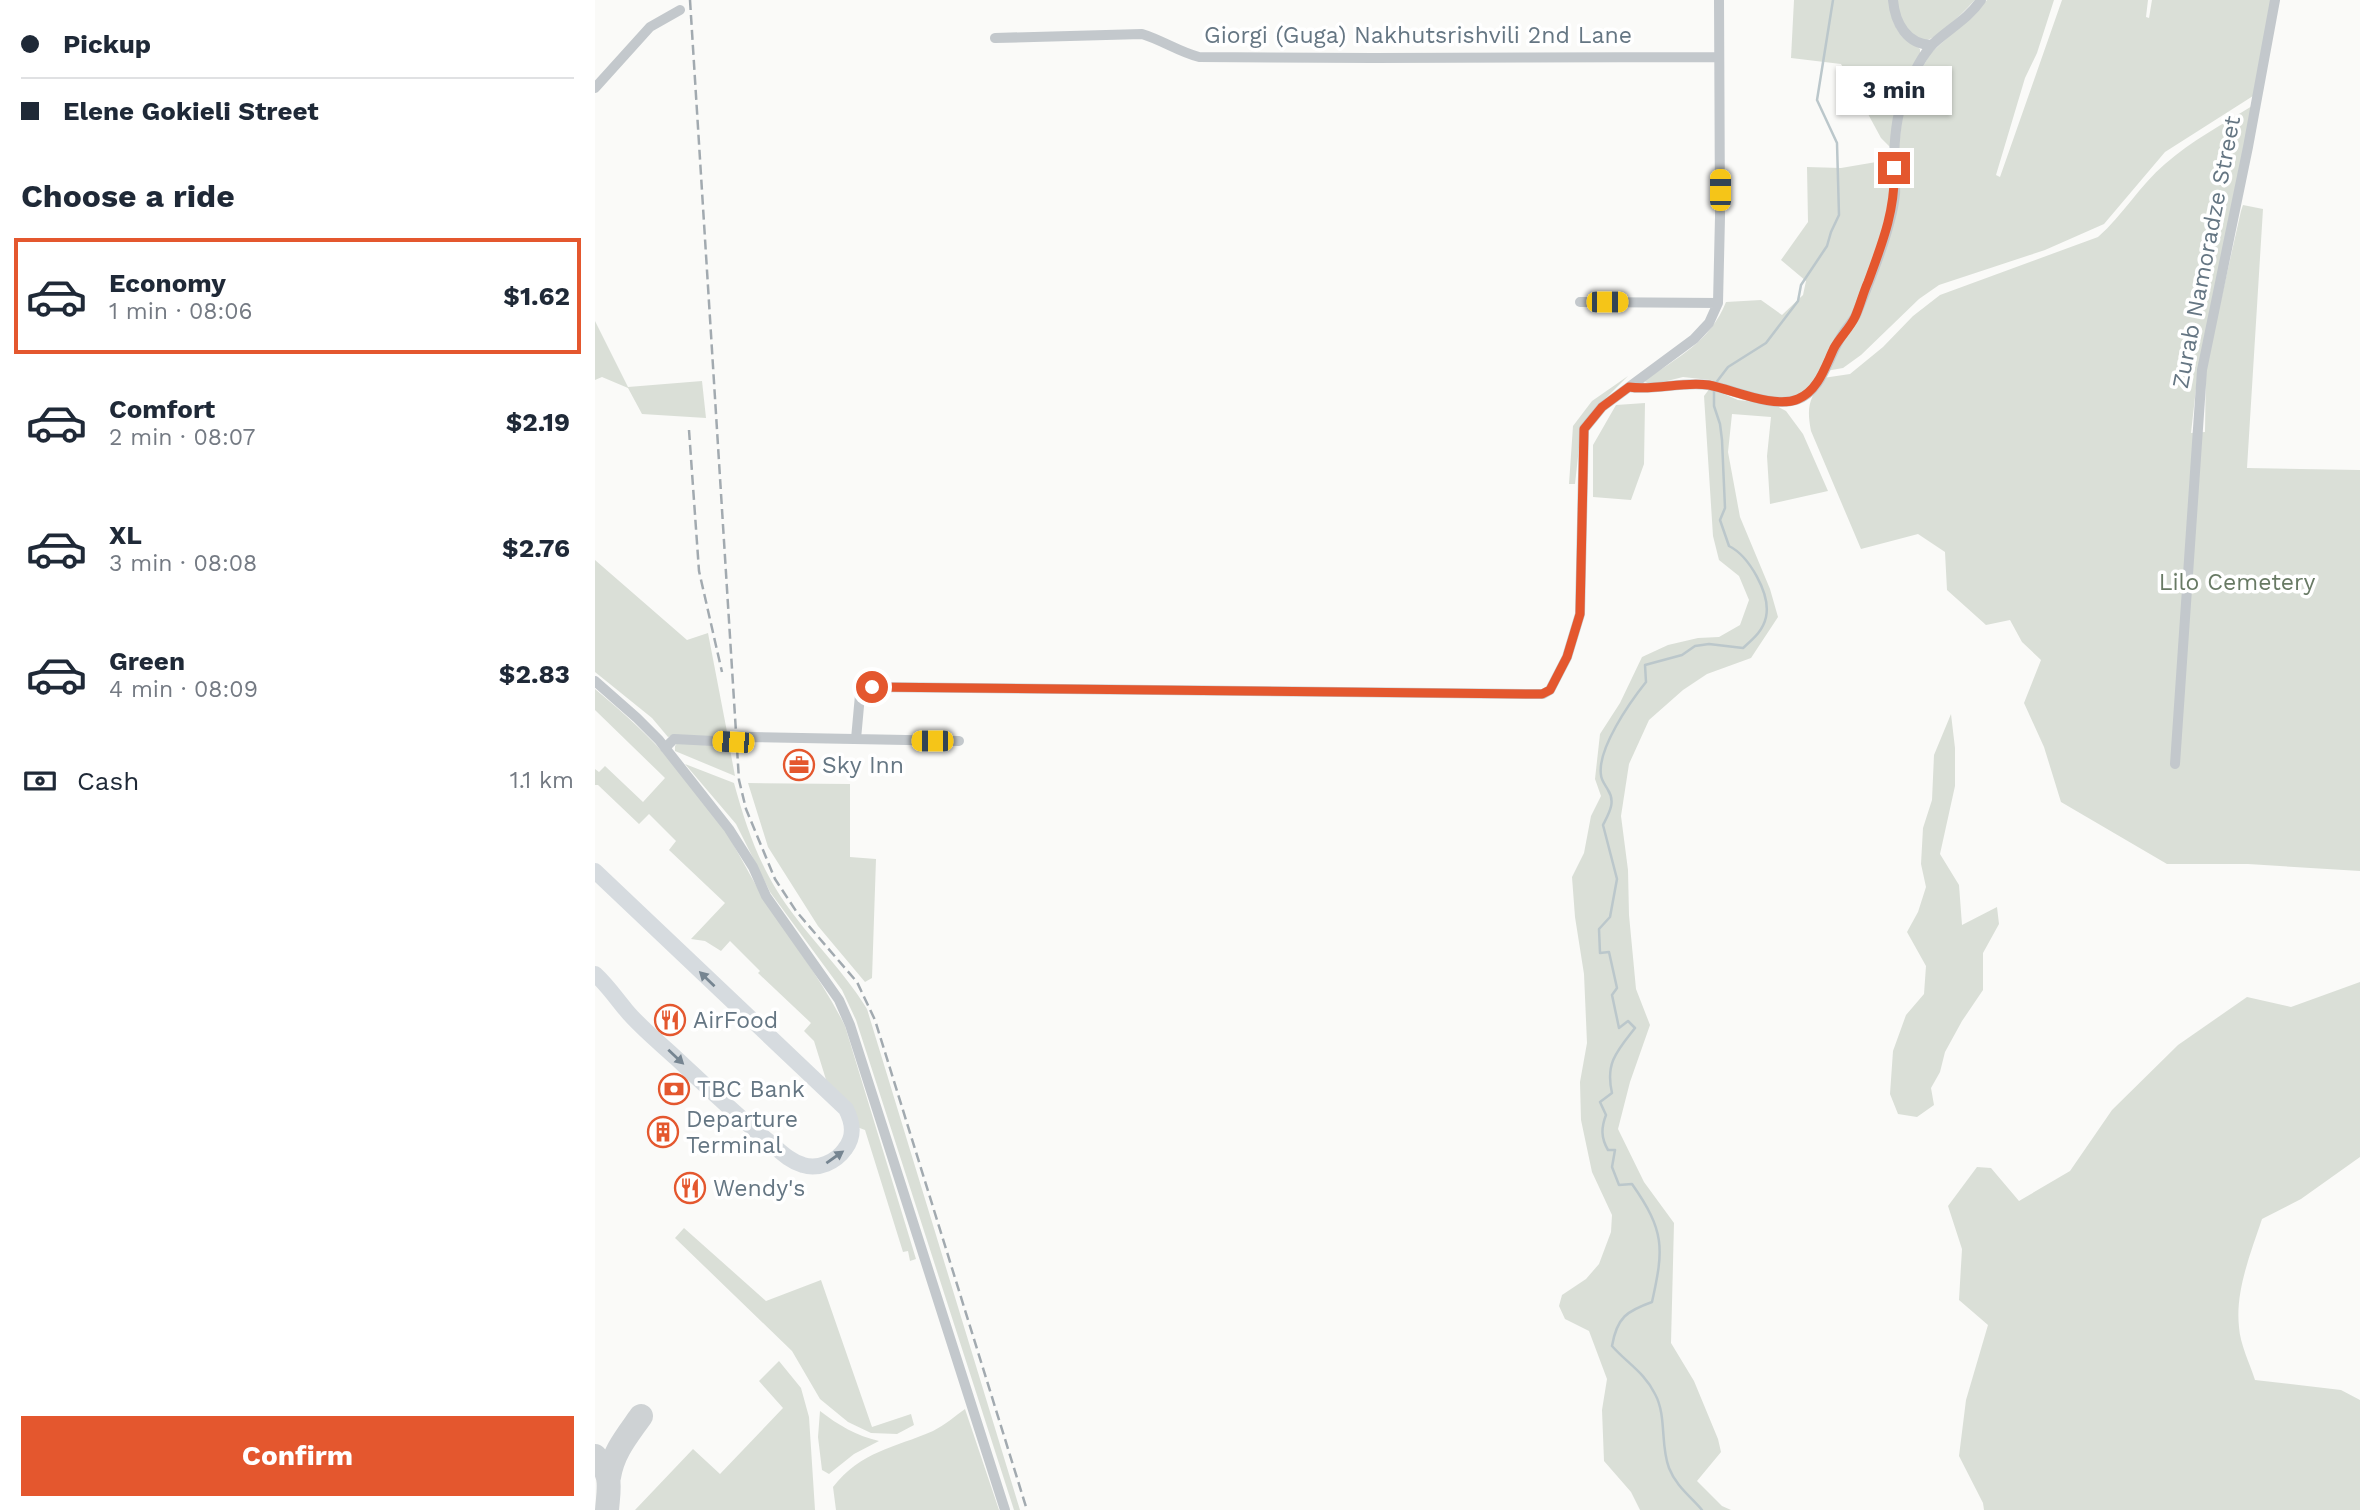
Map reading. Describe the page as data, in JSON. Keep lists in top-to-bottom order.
{
  "streets": {
    "street": ["Giorgi (Guga) Nakhutsrishvili 2nd Lane", "Zurab Namoradze Street"]
  },
  "parks": ["Lilo Cemetery"],
  "places": {
    "office": ["Sky Inn"],
    "restaurant": ["AirFood", "Wendy's"],
    "bank": ["TBC Bank"],
    "building": ["Departure Terminal"]
  },
  "page": {
    "banner": ["Pickup", "Elene Gokieli Street"],
    "bubble": "3 min",
    "heading": "Choose a ride",
    "list": [
      {
        "name": "Economy",
        "note": "1 min · 08:06",
        "value": "$1.62"
      },
      {
        "name": "Comfort",
        "note": "2 min · 08:07",
        "value": "$2.19"
      },
      {
        "name": "XL",
        "note": "3 min · 08:08",
        "value": "$2.76"
      },
      {
        "name": "Green",
        "note": "4 min · 08:09",
        "value": "$2.83"
      }
    ],
    "pay": ["Cash", "1.1 km"],
    "buttons": "Confirm"
  }
}
